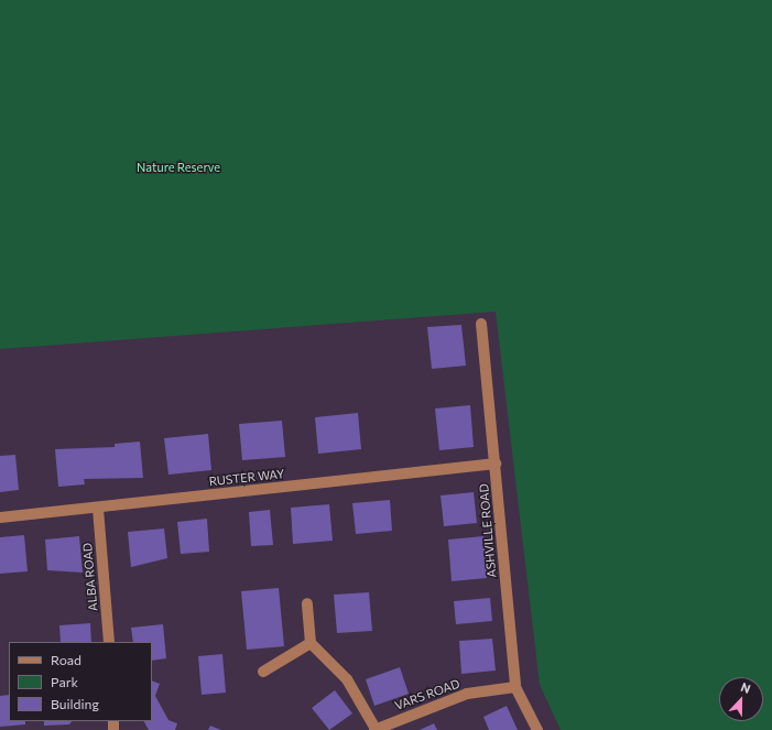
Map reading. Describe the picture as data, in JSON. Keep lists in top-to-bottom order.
{
  "streets": {
    "street": [
      "RUSTER WAY",
      "ASHVILLE ROAD",
      "ALBA ROAD",
      "VARS ROAD"
    ]
  },
  "crossings": [
    ["RUSTER WAY", "ASHVILLE ROAD"],
    ["RUSTER WAY", "ALBA ROAD"],
    ["ASHVILLE ROAD", "VARS ROAD"]
  ],
  "parks": ["Nature Reserve"],
  "legend": ["Road", "Park", "Building"],
  "north": "top"
}
